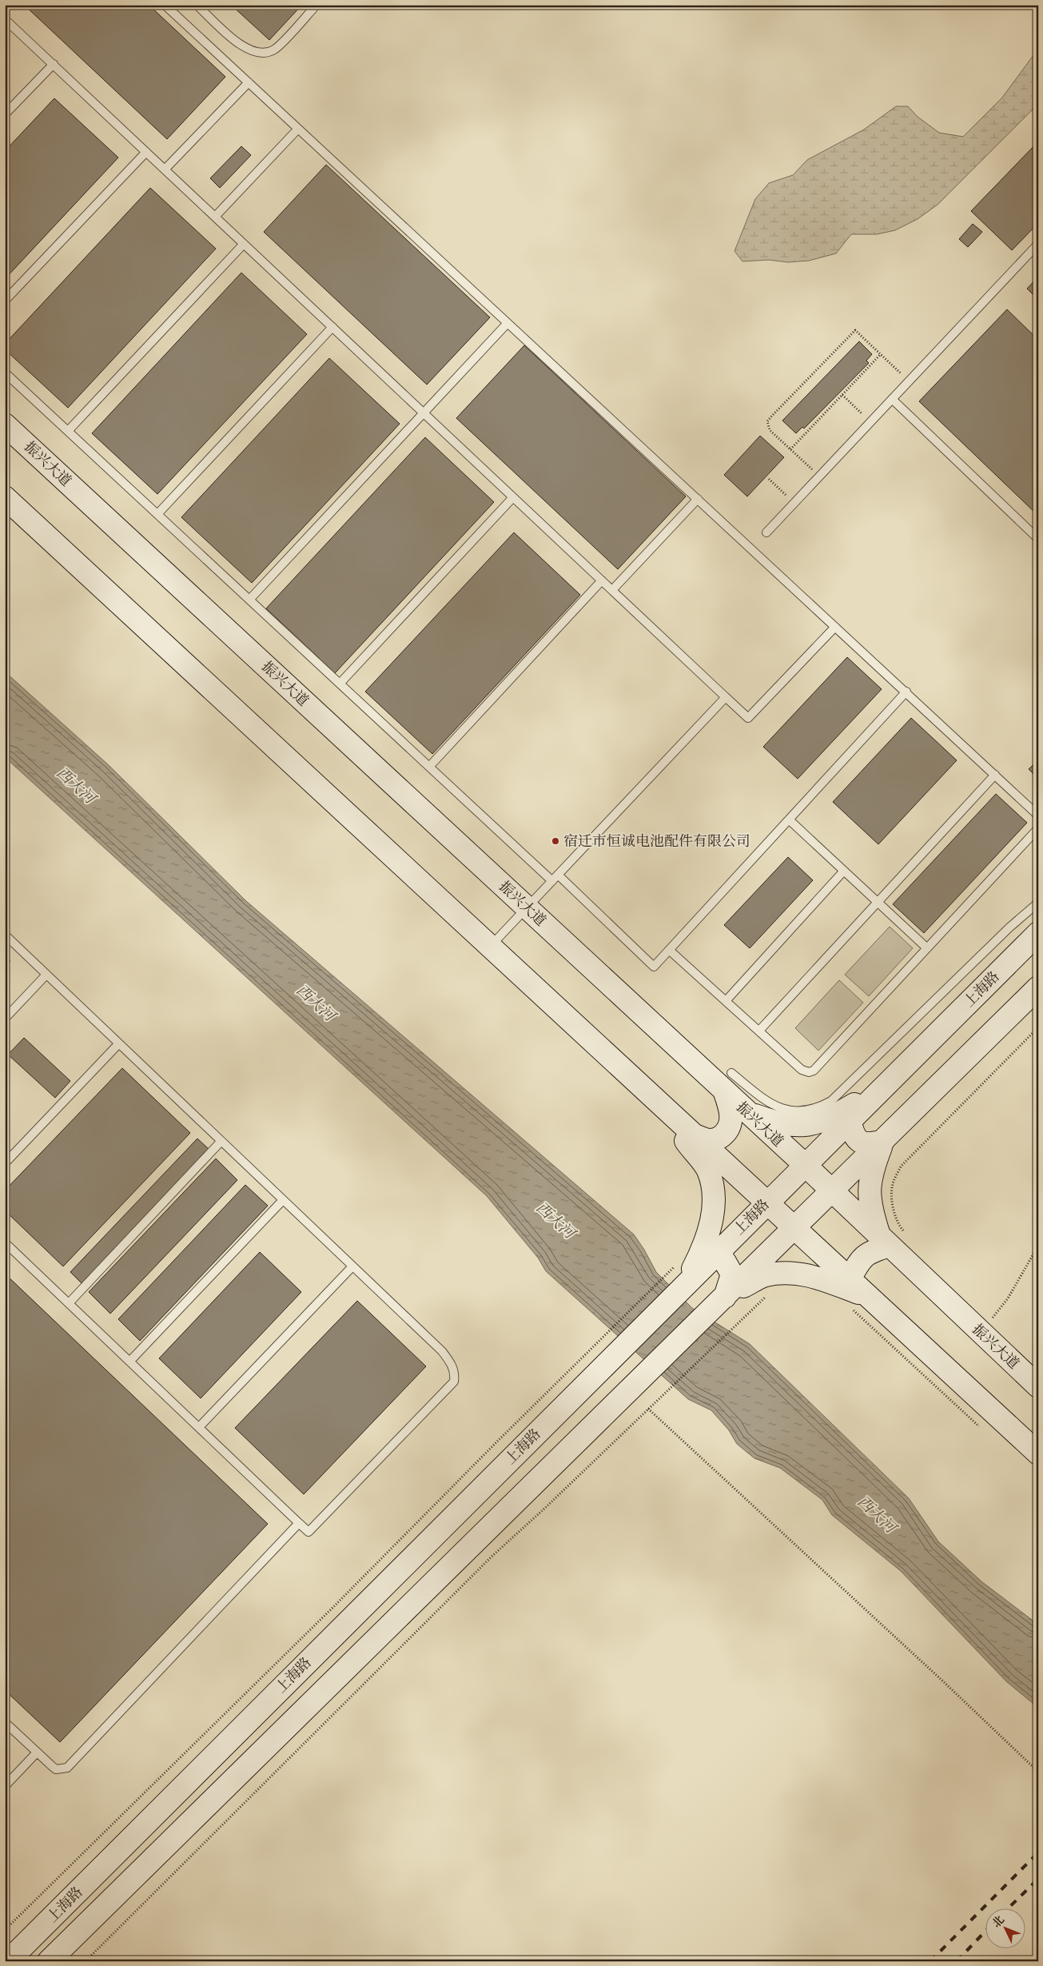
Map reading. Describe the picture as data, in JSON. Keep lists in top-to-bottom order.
{
  "streets": {
    "main road": ["振兴大道", "上海路"]
  },
  "crossings": [
    ["振兴大道", "上海路"]
  ],
  "water": ["西大河"],
  "places": ["宿迁市恒诚电池配件有限公司"],
  "north": "top left"
}
